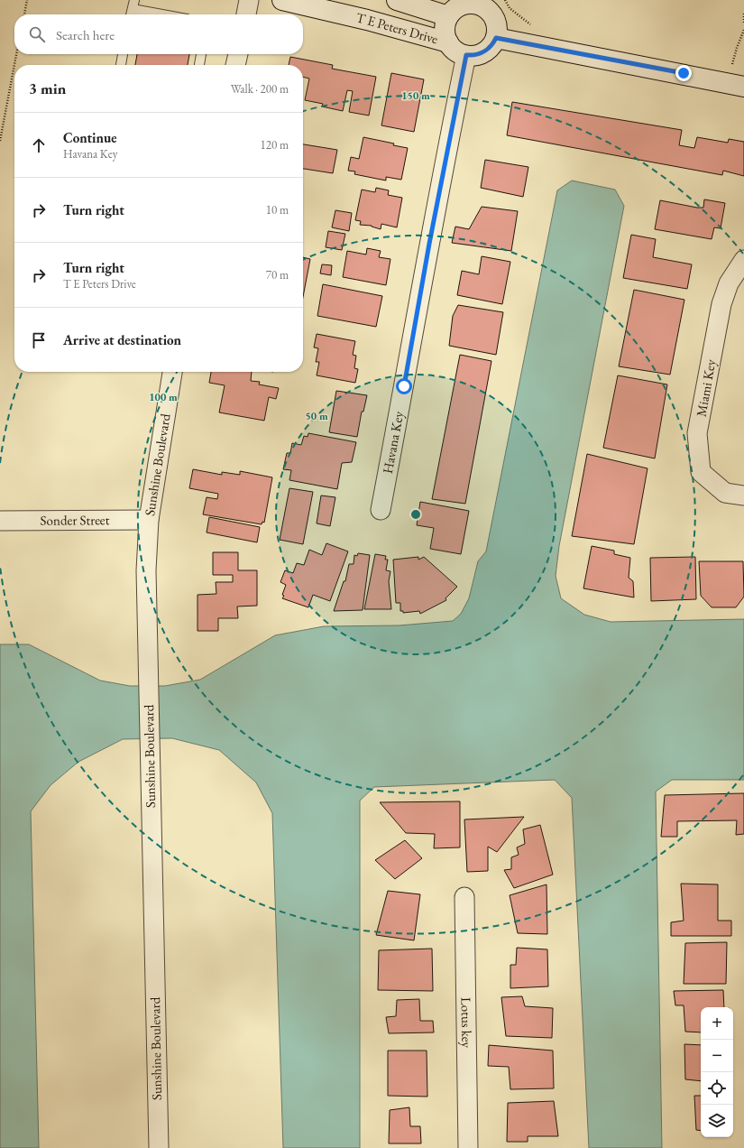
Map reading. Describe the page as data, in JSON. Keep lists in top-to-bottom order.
{
  "streets": {
    "street": [
      "T E Peters Drive",
      "Miami Key",
      "Havana Key",
      "Sunshine Boulevard",
      "Sonder Street",
      "Lotus key"
    ]
  },
  "crossings": [
    ["T E Peters Drive", "Havana Key"],
    ["Sunshine Boulevard", "Sonder Street"]
  ],
  "page": {
    "search": "Search here",
    "heading": ["3 min", "Walk · 200 m"],
    "list": [
      ["Continue", "Havana Key", "120 m"],
      ["Turn right", "10 m"],
      ["Turn right", "T E Peters Drive", "70 m"],
      "Arrive at destination"
    ],
    "map_buttons": ["+", "−"]
  },
  "rings": ["150 m", "100 m", "50 m"]
}
